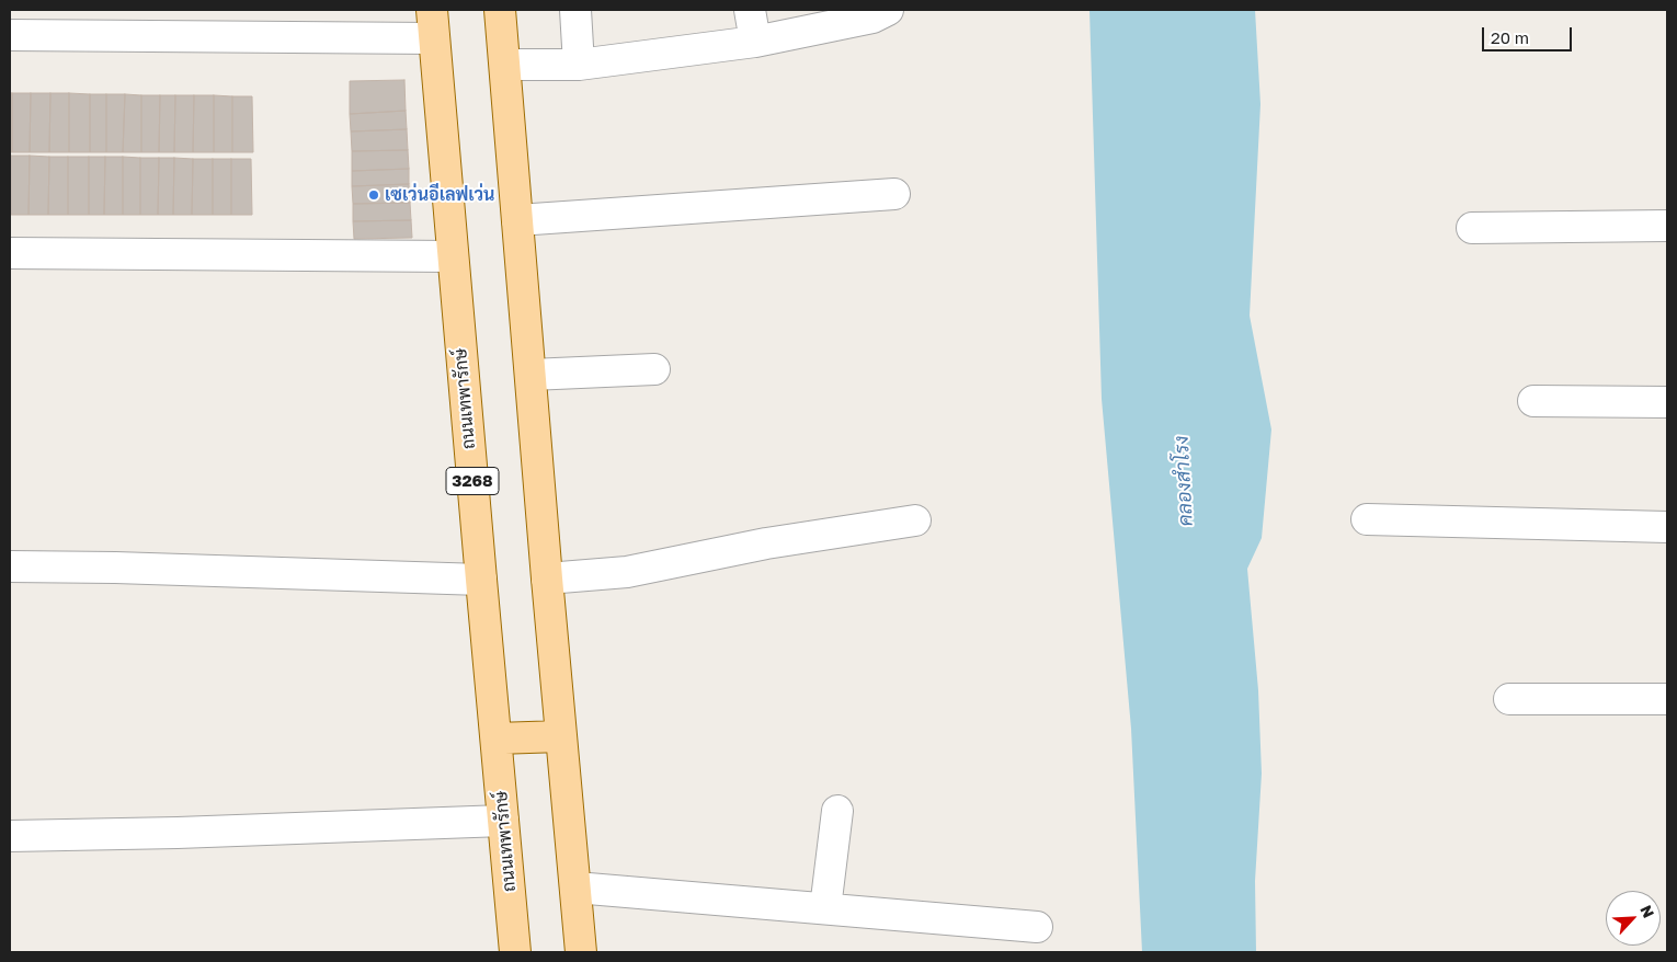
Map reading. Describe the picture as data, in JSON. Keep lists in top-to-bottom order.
{
  "streets": {
    "main road": ["ถนนเทพารักษ์", "3268"]
  },
  "water": ["คลองสำโรง"],
  "places": ["เซเว่นอีเลฟเว่น"],
  "scale_bar": "20 m",
  "north": "top right"
}
